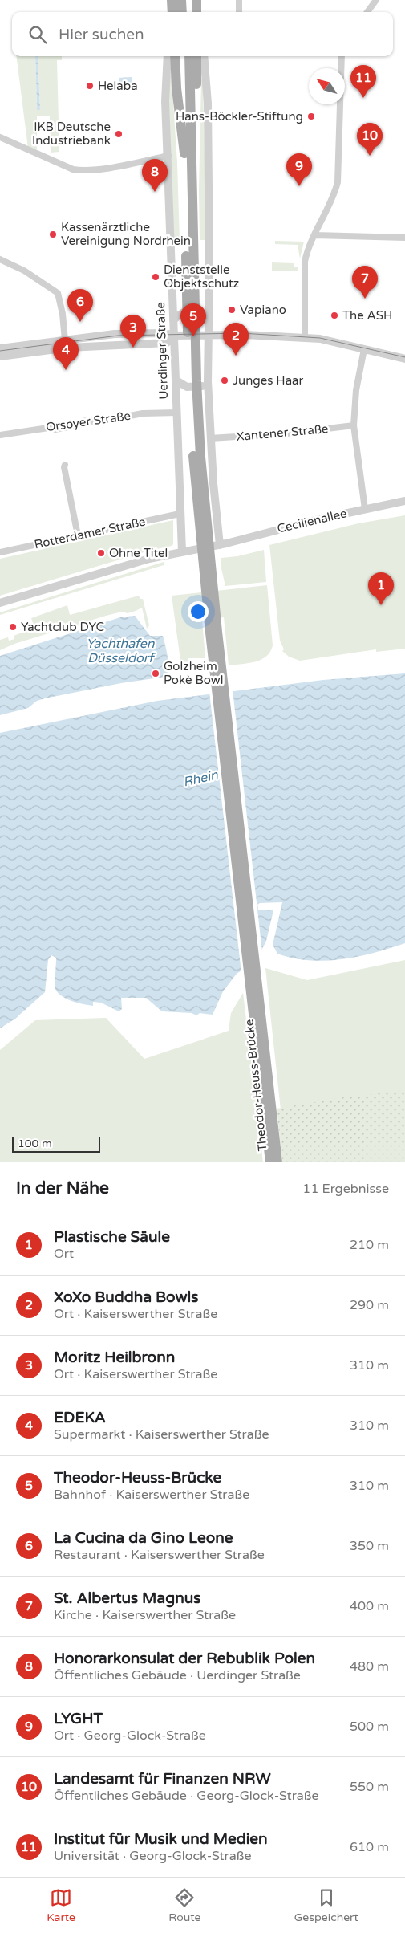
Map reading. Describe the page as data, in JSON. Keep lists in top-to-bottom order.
{
  "streets": {
    "main road": ["Theodor-Heuss-Brücke"],
    "street": [
      "Uerdinger Straße",
      "Orsoyer Straße",
      "Xantener Straße",
      "Cecilienallee",
      "Rotterdamer Straße"
    ]
  },
  "crossings": [
    ["Uerdinger Straße", "Orsoyer Straße"],
    ["Uerdinger Straße", "Rotterdamer Straße"]
  ],
  "water": ["Yachthafen Düsseldorf", "Rhein"],
  "places": [
    "Helaba",
    "Hans-Böckler-Stiftung",
    "IKB Deutsche Industriebank",
    "Kassenärztliche Vereinigung Nordrhein",
    "Dienststelle Objektschutz",
    "Vapiano",
    "The ASH",
    "Junges Haar",
    "Ohne Titel",
    "Yachtclub DYC",
    "Golzheim Pokè Bowl"
  ],
  "scale_bar": "100 m",
  "north": "top left",
  "page": {
    "search": "Hier suchen",
    "pins": [
      "11",
      "10",
      "9",
      "8",
      "7",
      "6",
      "5",
      "3",
      "2",
      "4",
      "1"
    ],
    "scale": "100 m",
    "heading": ["In der Nähe", "11 Ergebnisse"],
    "list": [
      {
        "mark": "1",
        "name": "Plastische Säule",
        "note": "Ort",
        "value": "210 m"
      },
      {
        "mark": "2",
        "name": "XoXo Buddha Bowls",
        "note": "Ort · Kaiserswerther Straße",
        "value": "290 m"
      },
      {
        "mark": "3",
        "name": "Moritz Heilbronn",
        "note": "Ort · Kaiserswerther Straße",
        "value": "310 m"
      },
      {
        "mark": "4",
        "name": "EDEKA",
        "note": "Supermarkt · Kaiserswerther Straße",
        "value": "310 m"
      },
      {
        "mark": "5",
        "name": "Theodor-Heuss-Brücke",
        "note": "Bahnhof · Kaiserswerther Straße",
        "value": "310 m"
      },
      {
        "mark": "6",
        "name": "La Cucina da Gino Leone",
        "note": "Restaurant · Kaiserswerther Straße",
        "value": "350 m"
      },
      {
        "mark": "7",
        "name": "St. Albertus Magnus",
        "note": "Kirche · Kaiserswerther Straße",
        "value": "400 m"
      },
      {
        "mark": "8",
        "name": "Honorarkonsulat der Rebublik Polen",
        "note": "Öffentliches Gebäude · Uerdinger Straße",
        "value": "480 m"
      },
      {
        "mark": "9",
        "name": "LYGHT",
        "note": "Ort · Georg-Glock-Straße",
        "value": "500 m"
      },
      {
        "mark": "10",
        "name": "Landesamt für Finanzen NRW",
        "note": "Öffentliches Gebäude · Georg-Glock-Straße",
        "value": "550 m"
      },
      {
        "mark": "11",
        "name": "Institut für Musik und Medien",
        "note": "Universität · Georg-Glock-Straße",
        "value": "610 m"
      }
    ],
    "nav": ["Karte", "Route", "Gespeichert"]
  }
}
